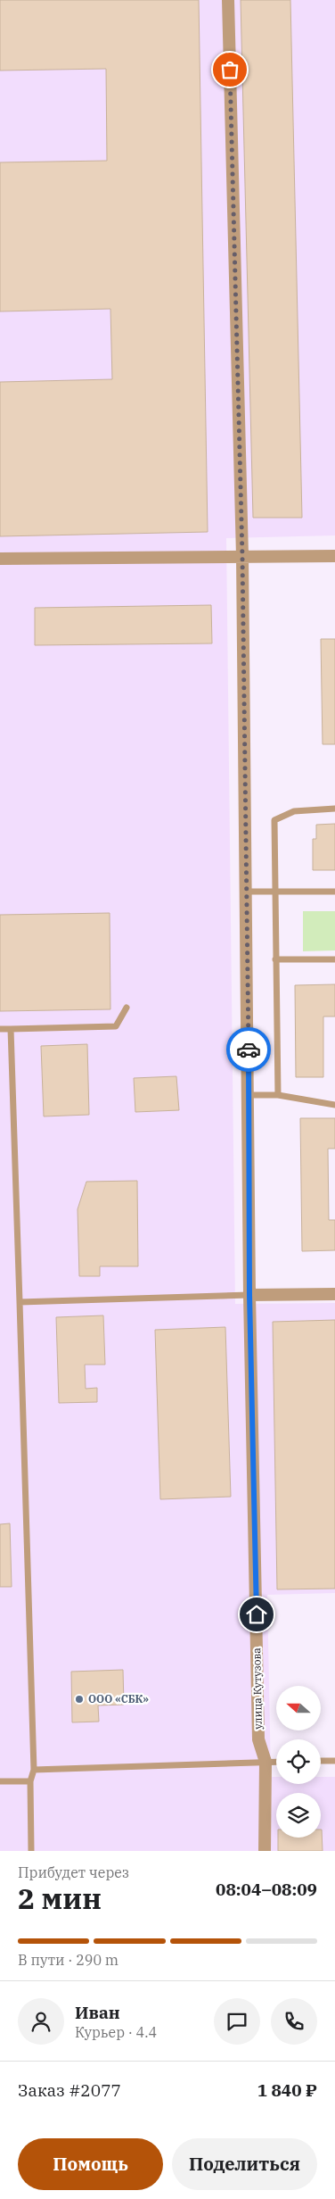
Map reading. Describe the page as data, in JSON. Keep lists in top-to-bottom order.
{
  "streets": {
    "street": ["улица Кутузова"]
  },
  "places": ["ООО «СБК»"],
  "north": "left",
  "page": {
    "heading": ["2 мин", "Прибудет через", "08:04–08:09"],
    "panel": [
      "Иван",
      "Курьер · 4.4",
      "Заказ #2077",
      "1 840 ₽"
    ],
    "bar": "В пути · 290 m",
    "buttons": ["Помощь", "Поделиться"]
  }
}
